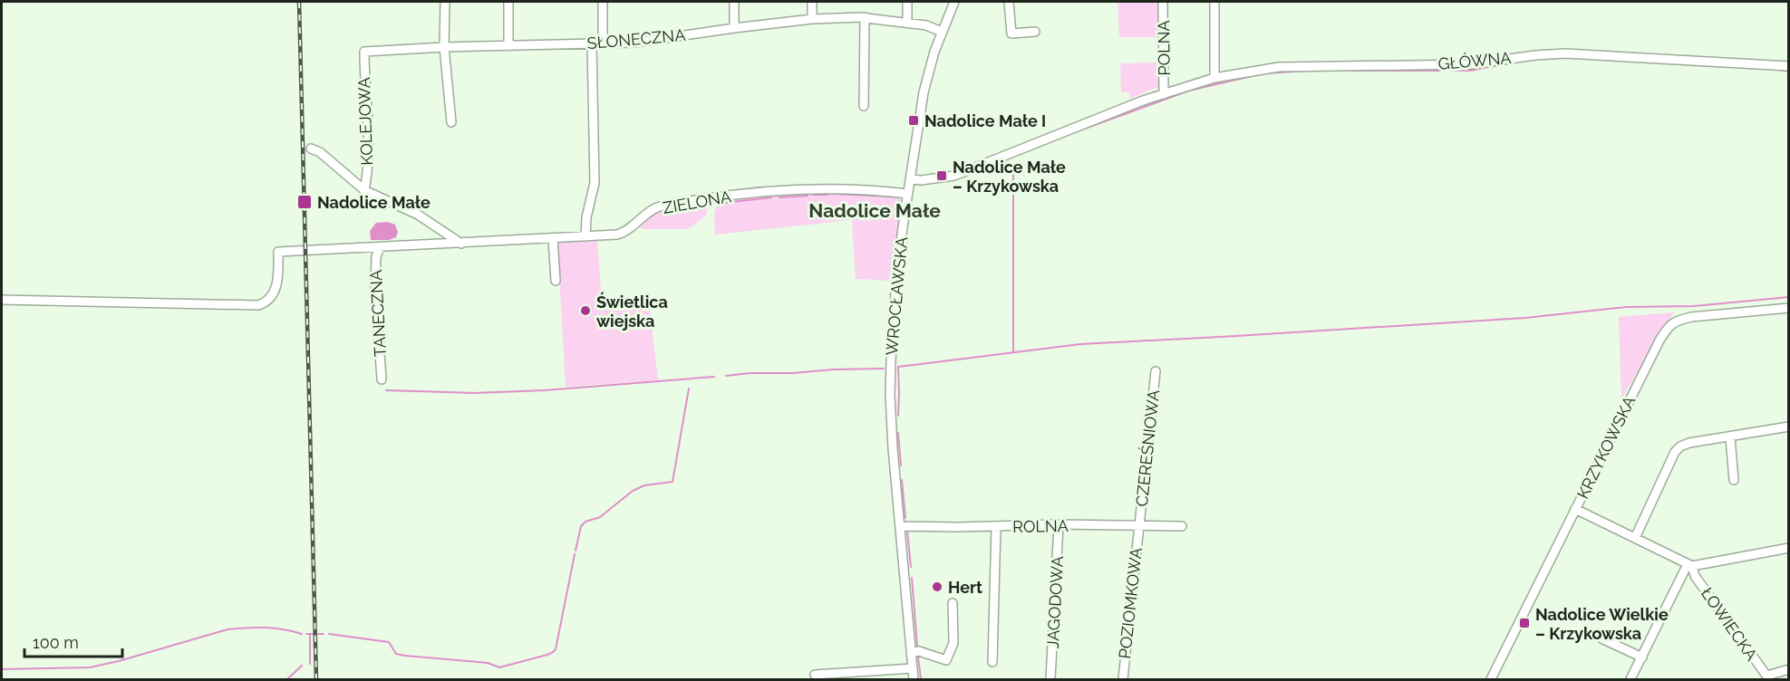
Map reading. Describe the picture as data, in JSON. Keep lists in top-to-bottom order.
{
  "streets": {
    "street": [
      "SŁONECZNA",
      "POLNA",
      "GŁÓWNA",
      "KOLEJOWA",
      "ZIELONA",
      "WROCŁAWSKA",
      "TANECZNA",
      "KRZYKOWSKA",
      "CZEREŚNIOWA",
      "ROLNA",
      "JAGODOWA",
      "POZIOMKOWA",
      "ŁOWIECKA"
    ]
  },
  "crossings": [
    ["SŁONECZNA", "KOLEJOWA"],
    ["SŁONECZNA", "WROCŁAWSKA"],
    ["POLNA", "GŁÓWNA"],
    ["ZIELONA", "WROCŁAWSKA"],
    ["ZIELONA", "TANECZNA"],
    ["WROCŁAWSKA", "ROLNA"],
    ["CZEREŚNIOWA", "ROLNA"],
    ["CZEREŚNIOWA", "POZIOMKOWA"],
    ["ROLNA", "JAGODOWA"],
    ["ROLNA", "POZIOMKOWA"]
  ],
  "districts": ["Nadolice Małe"],
  "places": {
    "transit": [
      "Nadolice Małe I",
      "Nadolice Małe – Krzykowska",
      "Nadolice Małe",
      "Nadolice Wielkie – Krzykowska"
    ],
    "other": ["Świetlica wiejska", "Hert"]
  },
  "scale_bar": "100 m"
}
